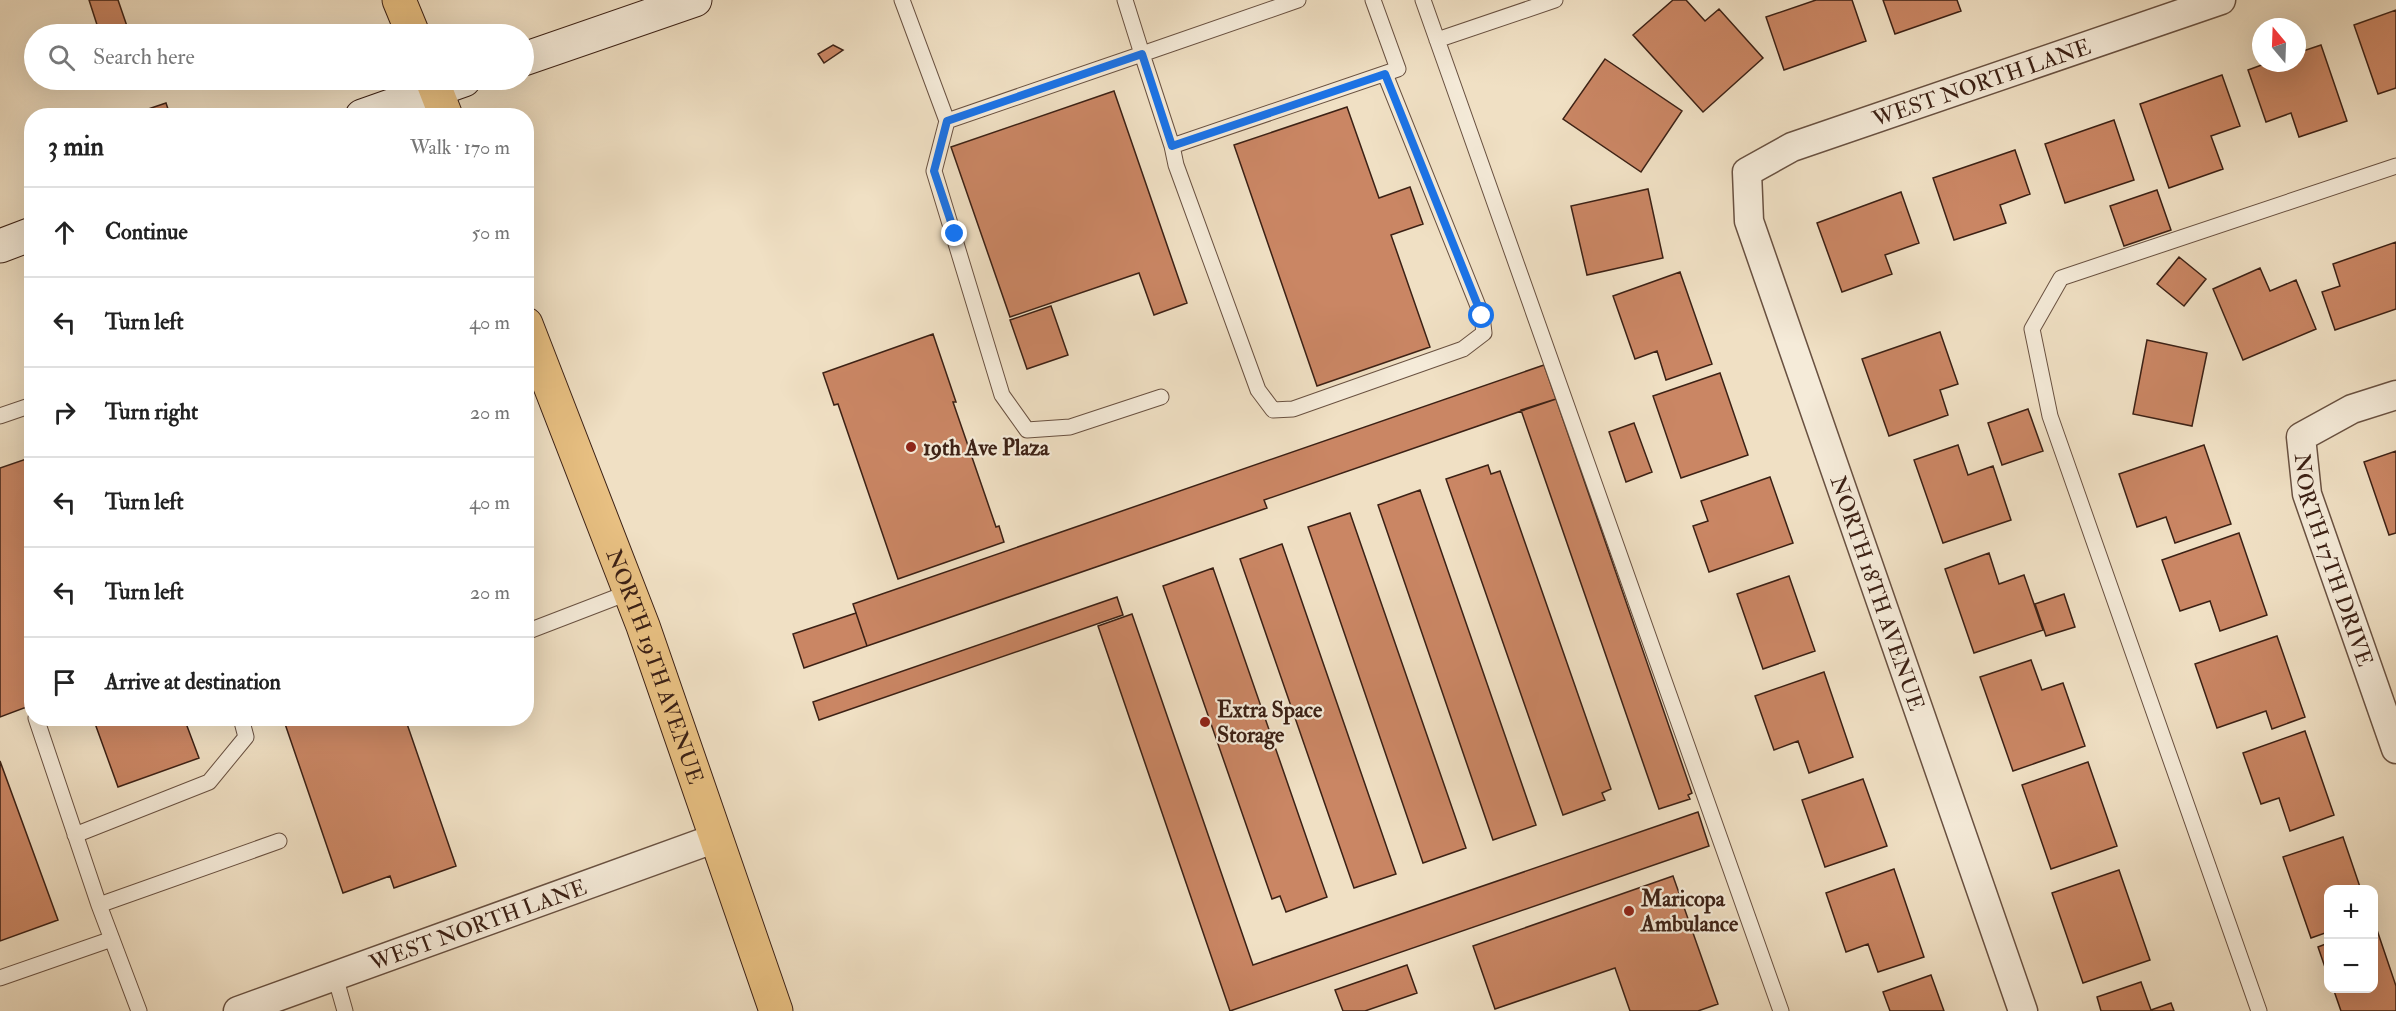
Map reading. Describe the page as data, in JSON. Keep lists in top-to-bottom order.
{
  "streets": {
    "main road": ["NORTH 19TH AVENUE"],
    "street": ["WEST NORTH LANE", "NORTH 17TH DRIVE", "NORTH 18TH AVENUE"]
  },
  "crossings": [
    ["WEST NORTH LANE", "NORTH 18TH AVENUE"],
    ["WEST NORTH LANE", "NORTH 19TH AVENUE"]
  ],
  "places": ["19th Ave Plaza", "Extra Space Storage", "Maricopa Ambulance"],
  "north": "top",
  "page": {
    "search": "Search here",
    "heading": ["3 min", "Walk · 170 m"],
    "list": [
      ["Continue", "50 m"],
      ["Turn left", "40 m"],
      ["Turn right", "20 m"],
      ["Turn left", "40 m"],
      ["Turn left", "20 m"],
      "Arrive at destination"
    ],
    "map_buttons": ["+", "−"]
  }
}
